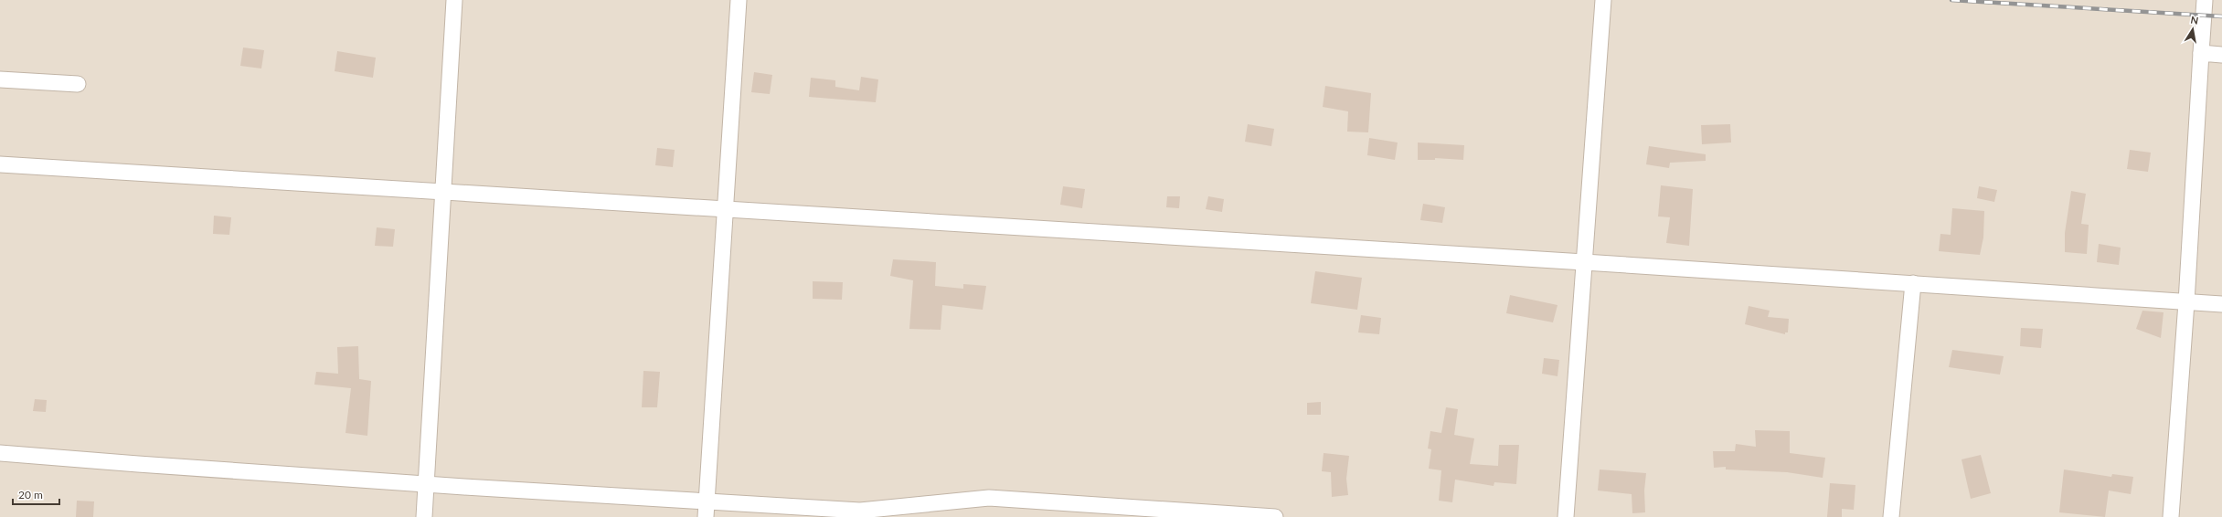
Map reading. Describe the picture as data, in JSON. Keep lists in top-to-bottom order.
{
  "scale_bar": "20 m",
  "north": "top"
}
